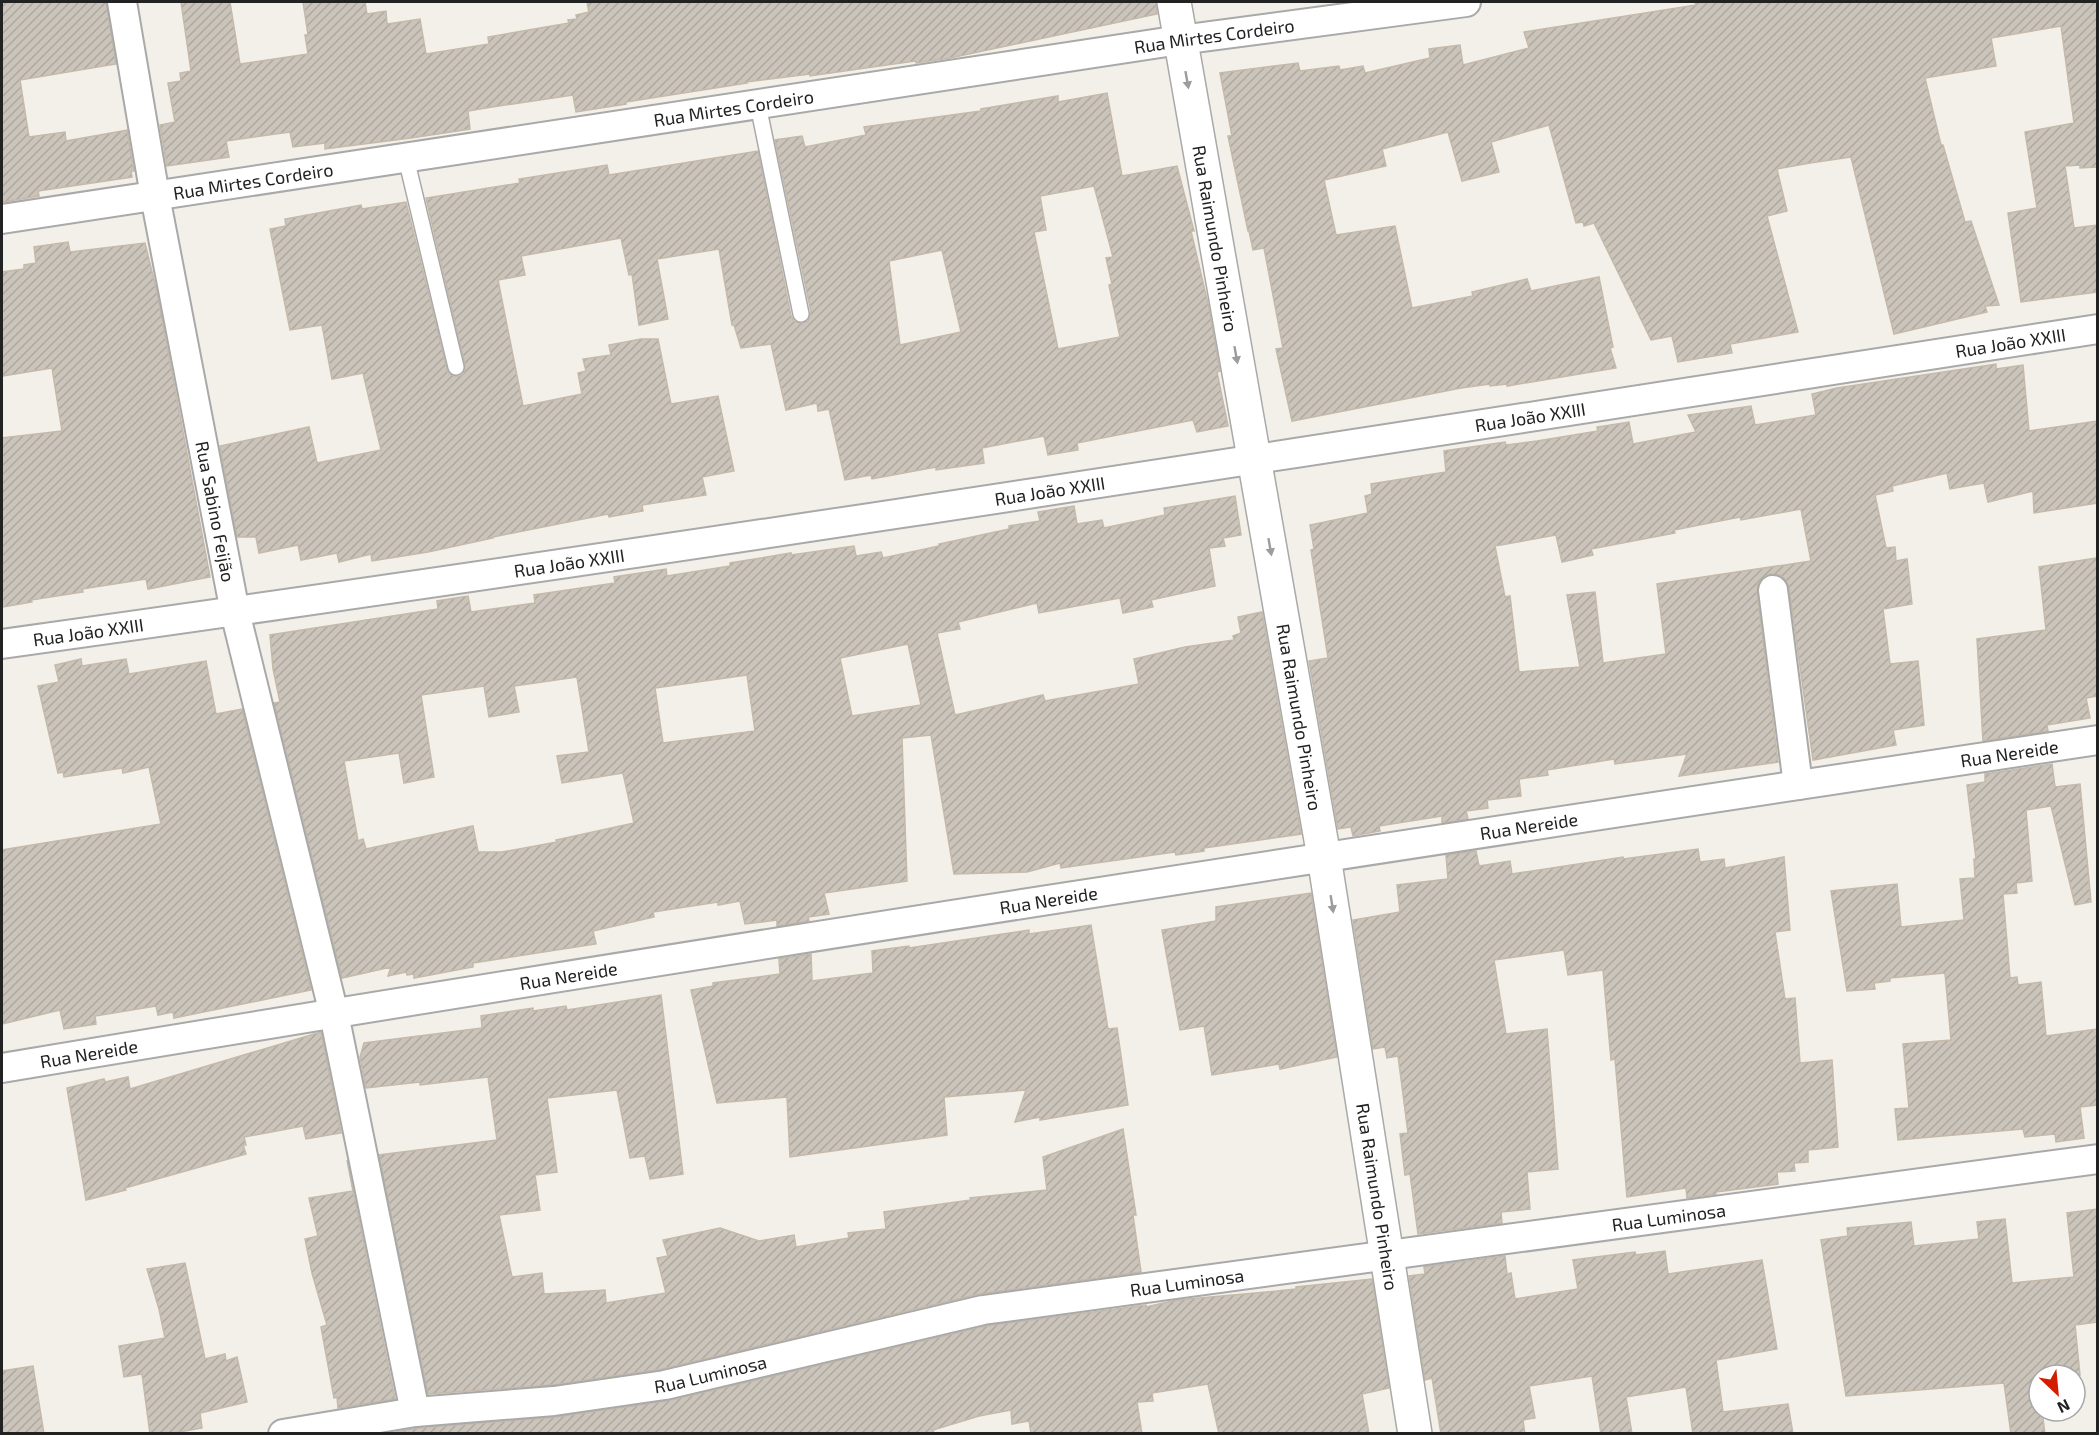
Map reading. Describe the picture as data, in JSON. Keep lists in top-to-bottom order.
{
  "streets": {
    "street": [
      "Rua Mirtes Cordeiro",
      "Rua Raimundo Pinheiro",
      "Rua João XXIII",
      "Rua Sabino Feijão",
      "Rua Nereide",
      "Rua Luminosa"
    ]
  },
  "crossings": [
    ["Rua Mirtes Cordeiro", "Rua Raimundo Pinheiro"],
    ["Rua Mirtes Cordeiro", "Rua Sabino Feijão"],
    ["Rua Raimundo Pinheiro", "Rua João XXIII"],
    ["Rua Raimundo Pinheiro", "Rua Nereide"],
    ["Rua Raimundo Pinheiro", "Rua Luminosa"],
    ["Rua João XXIII", "Rua Sabino Feijão"],
    ["Rua Sabino Feijão", "Rua Nereide"],
    ["Rua Sabino Feijão", "Rua Luminosa"]
  ],
  "one_way": ["Rua Raimundo Pinheiro"],
  "north": "bottom right"
}
